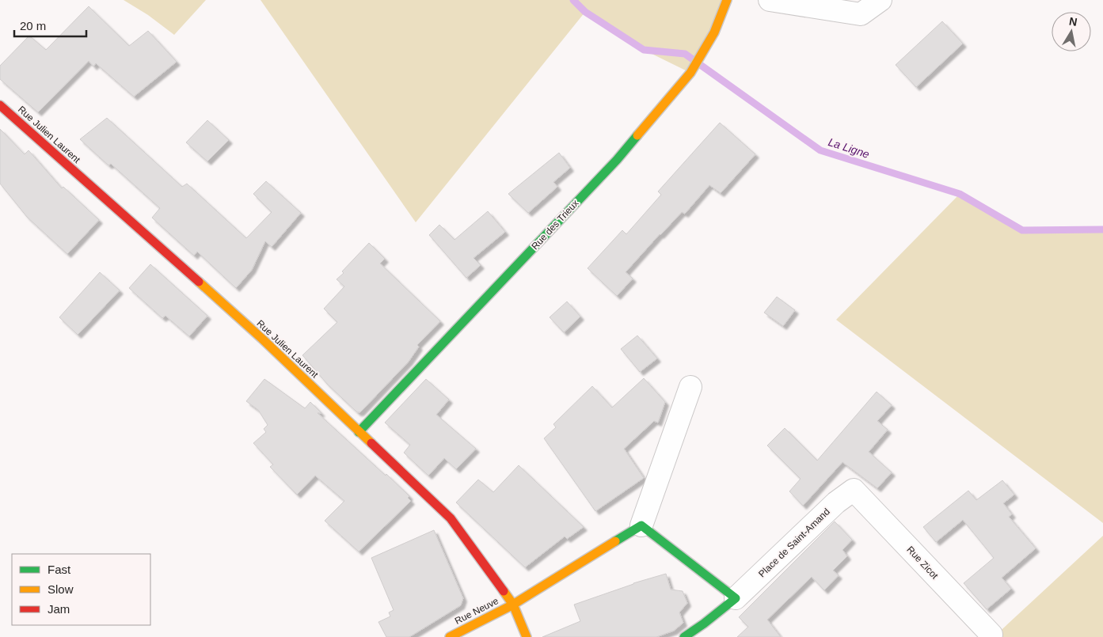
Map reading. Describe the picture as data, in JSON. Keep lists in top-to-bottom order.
{
  "streets": {
    "street": [
      "Rue Julien Laurent",
      "Rue des Trieux",
      "Place de Saint-Amand",
      "Rue Zicot",
      "Rue Neuve"
    ]
  },
  "crossings": [
    ["Rue Julien Laurent", "Rue des Trieux"],
    ["Rue Julien Laurent", "Rue Neuve"],
    ["Place de Saint-Amand", "Rue Zicot"]
  ],
  "water": ["La Ligne"],
  "legend": ["Fast", "Slow", "Jam"],
  "scale_bar": "20 m",
  "north": "top"
}
